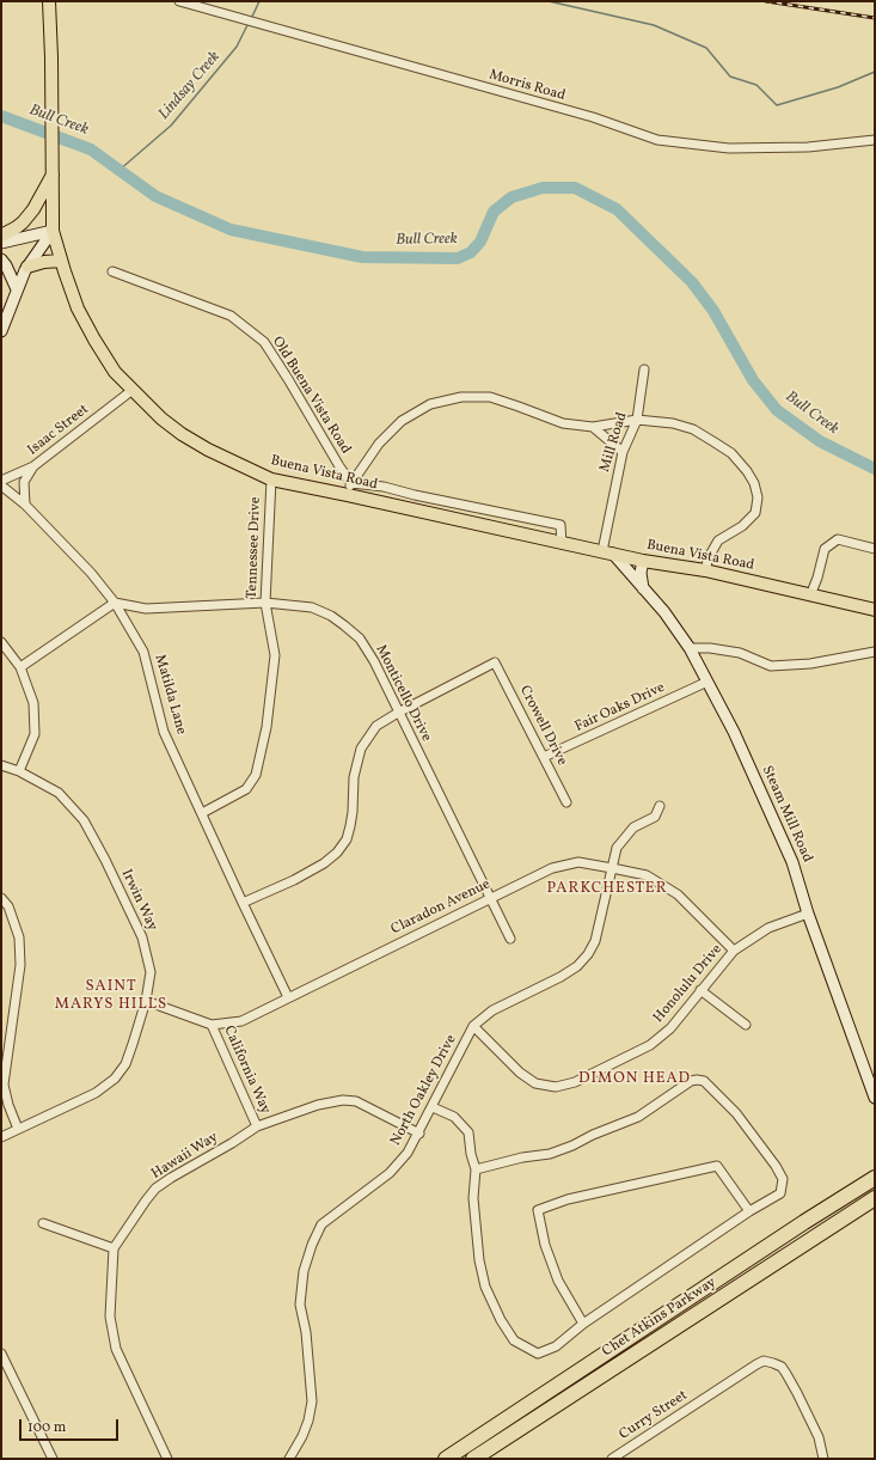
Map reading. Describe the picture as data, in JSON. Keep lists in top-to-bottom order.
{
  "streets": {
    "highway": ["Chet Atkins Parkway"],
    "main road": ["Buena Vista Road"],
    "street": [
      "Morris Road",
      "Old Buena Vista Road",
      "Isaac Street",
      "Mill Road",
      "Tennessee Drive",
      "Monticello Drive",
      "Matilda Lane",
      "Fair Oaks Drive",
      "Crowell Drive",
      "Steam Mill Road",
      "Irwin Way",
      "Claradon Avenue",
      "Honolulu Drive",
      "California Way",
      "North Oakley Drive",
      "Hawaii Way",
      "Curry Street"
    ]
  },
  "crossings": [
    ["Isaac Street", "Buena Vista Road"],
    ["Isaac Street", "Matilda Lane"],
    ["Mill Road", "Buena Vista Road"],
    ["Mill Road", "Steam Mill Road"],
    ["Buena Vista Road", "Tennessee Drive"],
    ["Buena Vista Road", "Steam Mill Road"],
    ["Tennessee Drive", "Monticello Drive"],
    ["Tennessee Drive", "Matilda Lane"],
    ["Monticello Drive", "Matilda Lane"],
    ["Monticello Drive", "Crowell Drive"],
    ["Monticello Drive", "Claradon Avenue"],
    ["Matilda Lane", "Claradon Avenue"],
    ["Fair Oaks Drive", "Crowell Drive"],
    ["Fair Oaks Drive", "Steam Mill Road"],
    ["Steam Mill Road", "Honolulu Drive"],
    ["Irwin Way", "Claradon Avenue"],
    ["Claradon Avenue", "Honolulu Drive"],
    ["Claradon Avenue", "California Way"],
    ["Claradon Avenue", "North Oakley Drive"],
    ["Honolulu Drive", "North Oakley Drive"],
    ["California Way", "Hawaii Way"],
    ["North Oakley Drive", "Hawaii Way"]
  ],
  "districts": ["PARKCHESTER", "SAINT MARYS HILLS", "DIMON HEAD"],
  "water": ["Lindsay Creek", "Bull Creek"],
  "scale_bar": "100 m"
}
